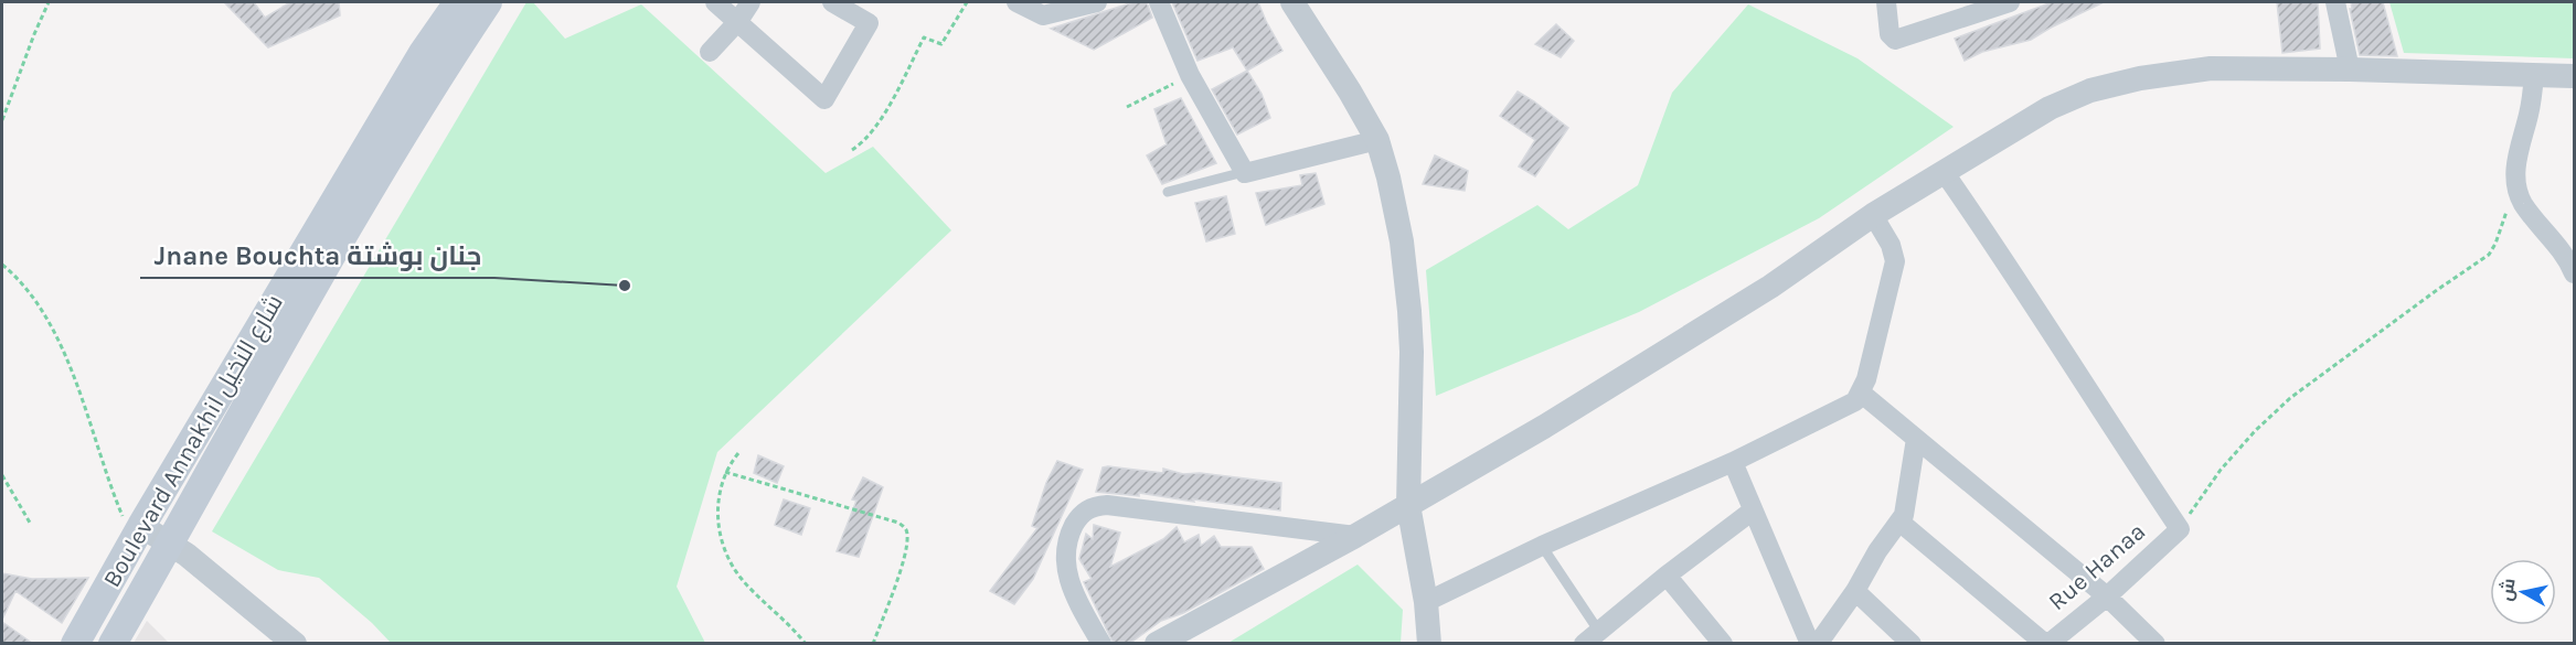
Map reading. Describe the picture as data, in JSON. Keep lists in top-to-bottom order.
{
  "streets": {
    "main road": ["Boulevard Annakhil شارع النخيل"],
    "street": ["Rue Hanaa"]
  },
  "places": ["Jnane Bouchta جنان بوشتة"],
  "north": "left"
}
